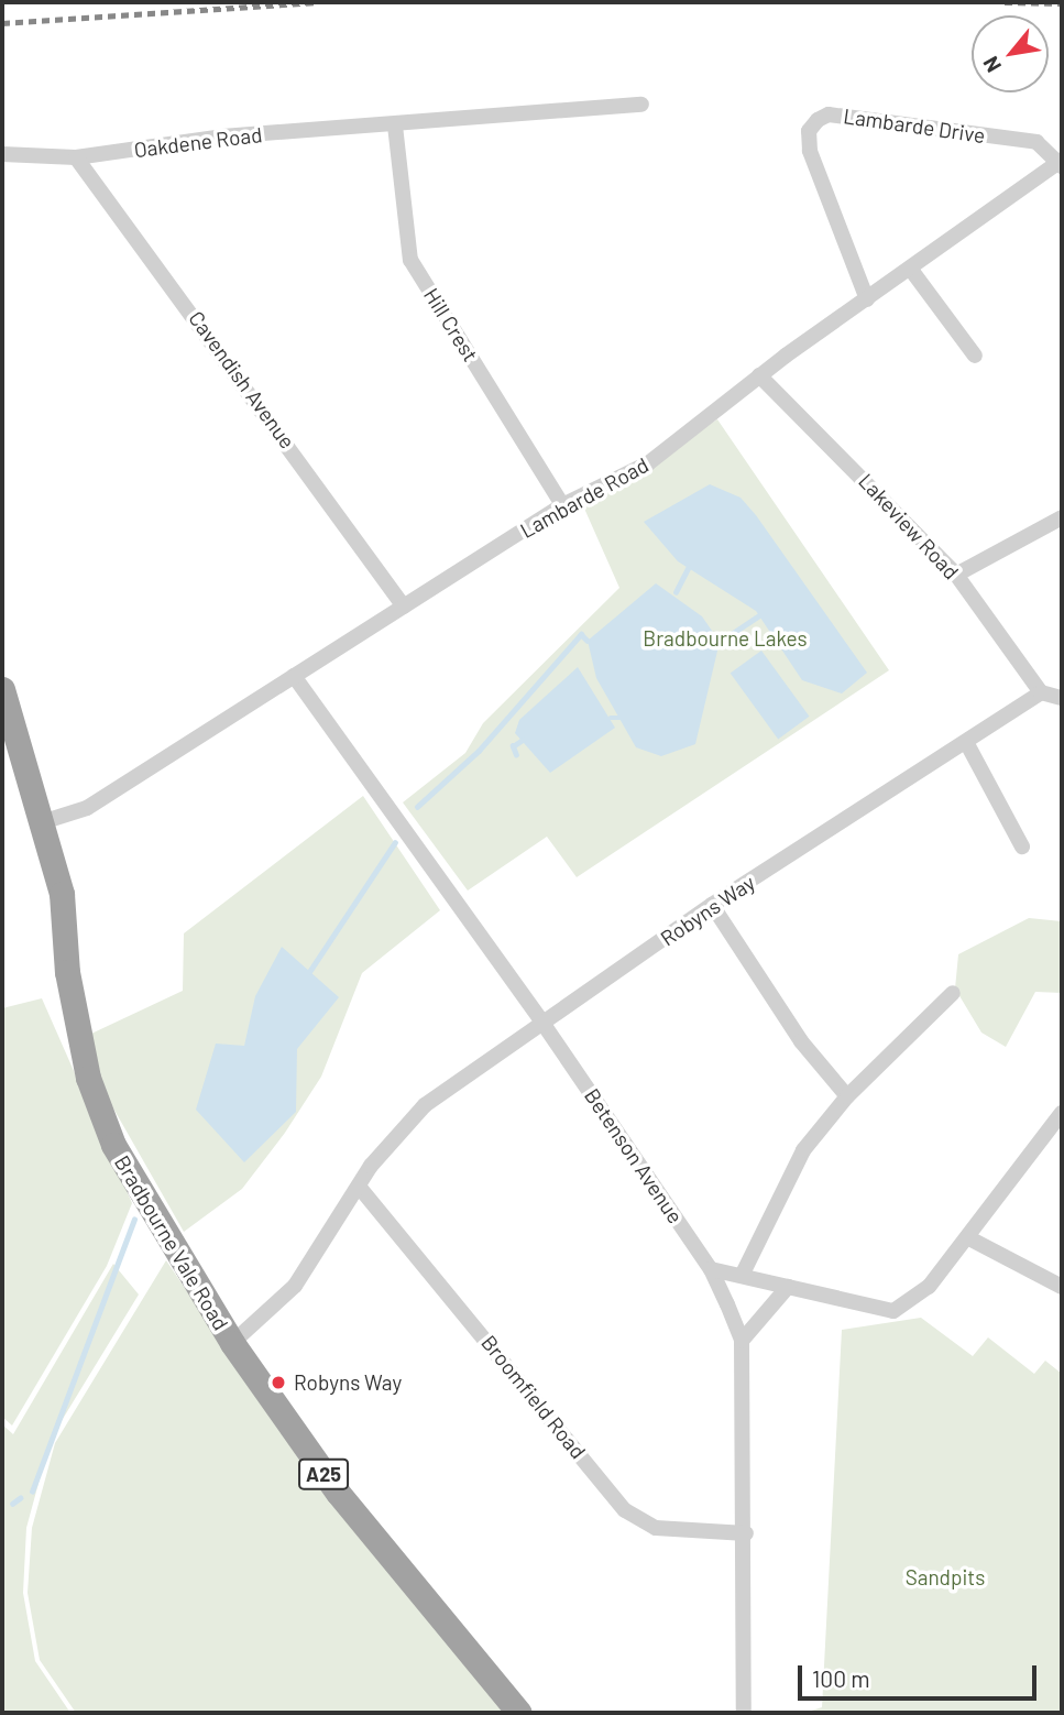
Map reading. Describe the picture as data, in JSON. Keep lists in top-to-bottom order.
{
  "streets": {
    "highway": ["Bradbourne Vale Road", "A25"],
    "street": [
      "Lambarde Drive",
      "Oakdene Road",
      "Hill Crest",
      "Cavendish Avenue",
      "Lambarde Road",
      "Lakeview Road",
      "Robyns Way",
      "Betenson Avenue",
      "Broomfield Road"
    ]
  },
  "crossings": [
    ["Lambarde Drive", "Lambarde Road"],
    ["Oakdene Road", "Hill Crest"],
    ["Oakdene Road", "Cavendish Avenue"],
    ["Hill Crest", "Lambarde Road"],
    ["Cavendish Avenue", "Lambarde Road"],
    ["Lambarde Road", "Lakeview Road"],
    ["Lambarde Road", "Betenson Avenue"],
    ["Lambarde Road", "Bradbourne Vale Road"],
    ["Lakeview Road", "Robyns Way"],
    ["Robyns Way", "Betenson Avenue"],
    ["Robyns Way", "Bradbourne Vale Road"],
    ["Robyns Way", "Broomfield Road"],
    ["Betenson Avenue", "Broomfield Road"]
  ],
  "parks": ["Bradbourne Lakes", "Sandpits"],
  "places": ["Robyns Way"],
  "scale_bar": "100 m",
  "north": "bottom left"
}
